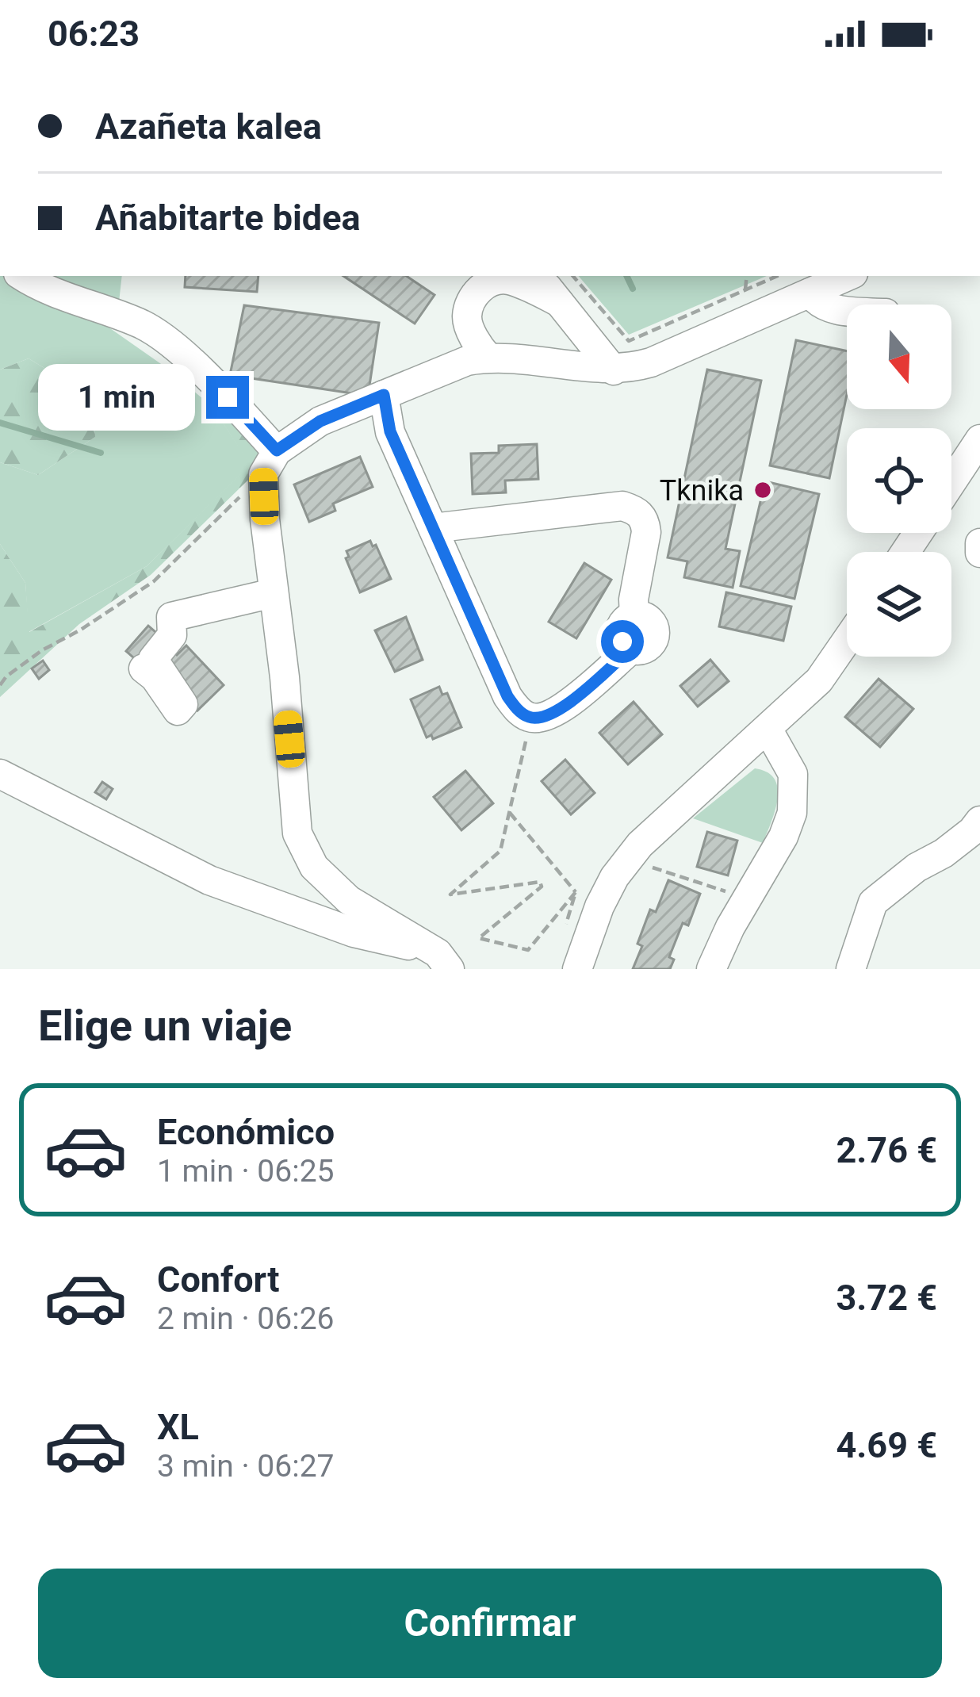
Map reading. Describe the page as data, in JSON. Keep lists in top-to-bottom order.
{
  "places": ["Tknika"],
  "north": "bottom",
  "page": {
    "status": "06:23",
    "banner": ["Azañeta kalea", "Añabitarte bidea"],
    "bubble": "1 min",
    "heading": "Elige un viaje",
    "list": [
      {
        "name": "Económico",
        "note": "1 min · 06:25",
        "value": "2.76 €"
      },
      {
        "name": "Confort",
        "note": "2 min · 06:26",
        "value": "3.72 €"
      },
      {
        "name": "XL",
        "note": "3 min · 06:27",
        "value": "4.69 €"
      }
    ],
    "buttons": "Confirmar"
  }
}
